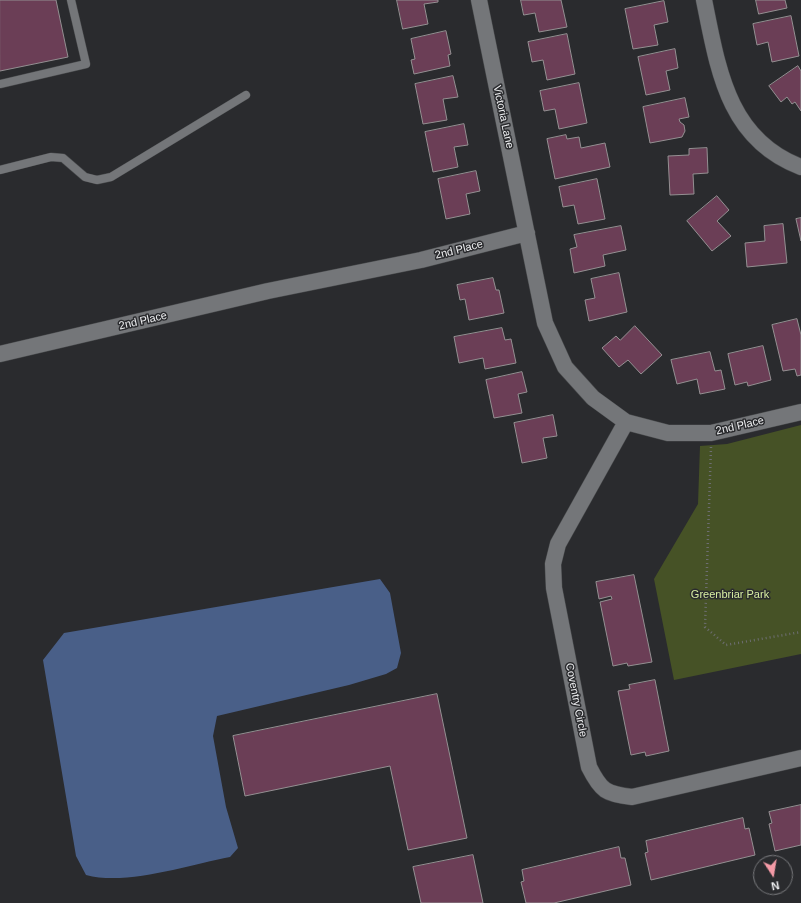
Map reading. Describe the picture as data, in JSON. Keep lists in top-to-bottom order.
{
  "streets": {
    "street": ["Victoria Lane", "2nd Place", "Coventry Circle"]
  },
  "crossings": [
    ["Victoria Lane", "2nd Place"],
    ["2nd Place", "Coventry Circle"]
  ],
  "parks": ["Greenbriar Park"],
  "north": "bottom"
}
